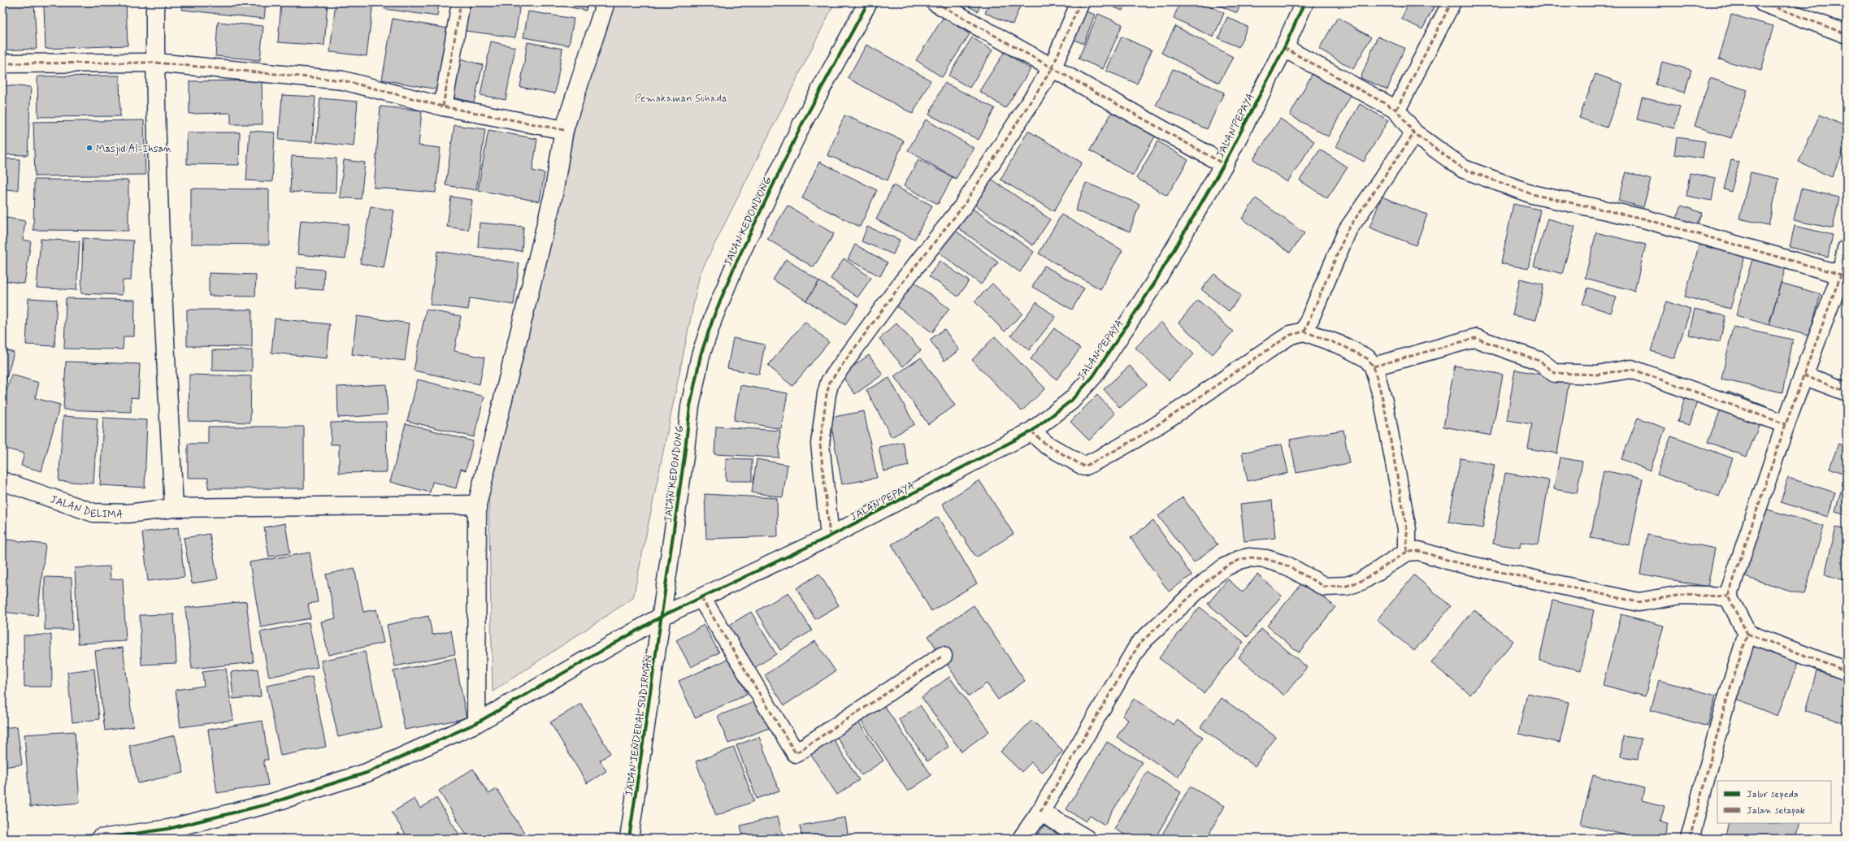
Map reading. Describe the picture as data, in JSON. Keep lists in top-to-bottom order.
{
  "streets": {
    "street": [
      "JALAN PEPAYA",
      "JALAN KEDONDONG",
      "JALAN DELIMA",
      "JALAN JENDERAL SUDIRMAN"
    ]
  },
  "crossings": [
    ["JALAN PEPAYA", "JALAN KEDONDONG"],
    ["JALAN PEPAYA", "JALAN JENDERAL SUDIRMAN"],
    ["JALAN KEDONDONG", "JALAN JENDERAL SUDIRMAN"]
  ],
  "parks": ["Pemakaman Suhada"],
  "places": ["Masjid Al-Ihsan"],
  "legend": ["Jalur sepeda", "Jalan setapak"]
}
